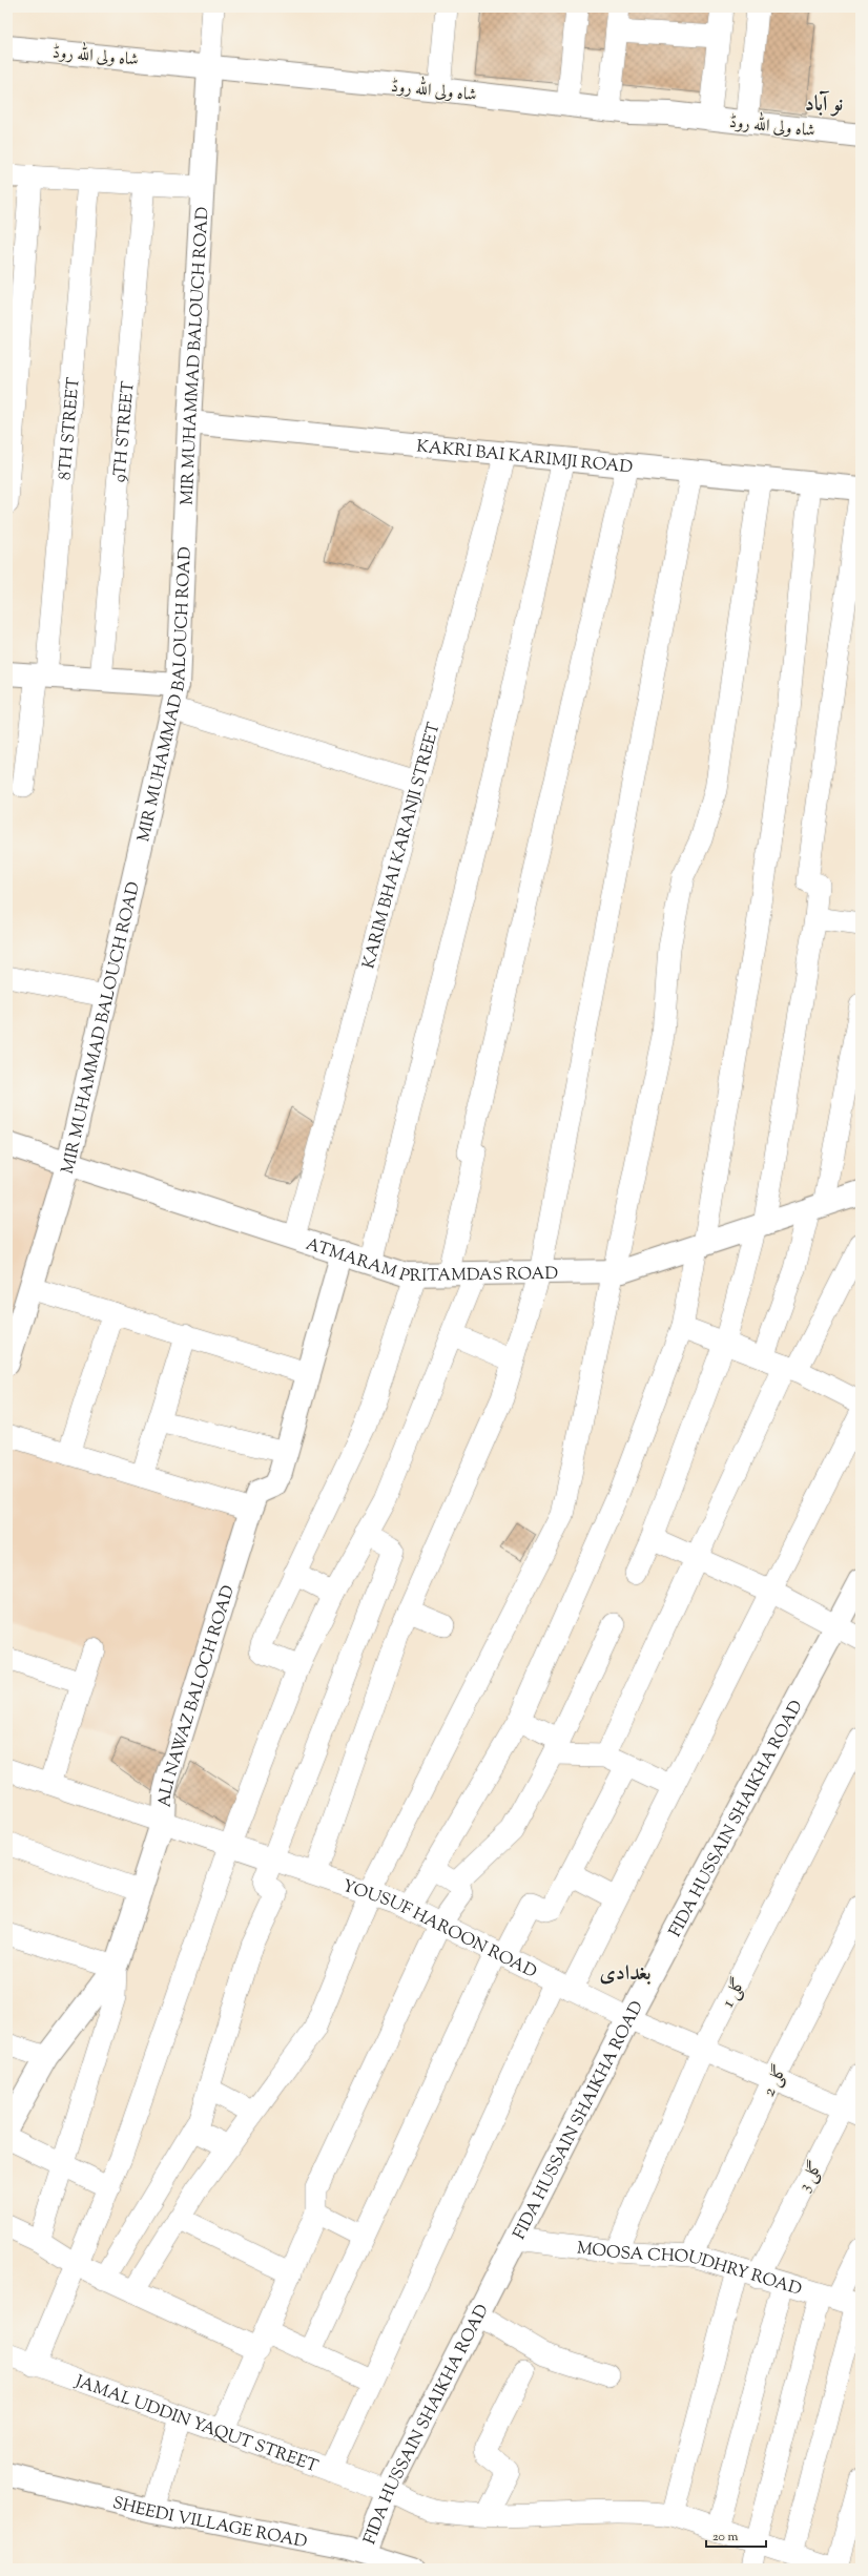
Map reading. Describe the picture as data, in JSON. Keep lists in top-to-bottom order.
{
  "streets": {
    "street": [
      "شاہ ولی اللہ روڈ",
      "MIR MUHAMMAD BALOUCH ROAD",
      "8TH STREET",
      "9TH STREET",
      "KAKRI BAI KARIMJI ROAD",
      "KARIM BHAI KARANJI STREET",
      "ATMARAM PRITAMDAS ROAD",
      "ALI NAWAZ BALOCH ROAD",
      "FIDA HUSSAIN SHAIKHA ROAD",
      "YOUSUF HAROON ROAD",
      "گلی 1",
      "گلی 2",
      "گلی 3",
      "MOOSA CHOUDHRY ROAD",
      "JAMAL UDDIN YAQUT STREET",
      "SHEEDI VILLAGE ROAD"
    ]
  },
  "crossings": [
    ["شاہ ولی اللہ روڈ", "MIR MUHAMMAD BALOUCH ROAD"],
    ["MIR MUHAMMAD BALOUCH ROAD", "KAKRI BAI KARIMJI ROAD"],
    ["MIR MUHAMMAD BALOUCH ROAD", "ATMARAM PRITAMDAS ROAD"],
    ["KAKRI BAI KARIMJI ROAD", "KARIM BHAI KARANJI STREET"],
    ["KARIM BHAI KARANJI STREET", "ATMARAM PRITAMDAS ROAD"],
    ["ATMARAM PRITAMDAS ROAD", "ALI NAWAZ BALOCH ROAD"],
    ["ALI NAWAZ BALOCH ROAD", "YOUSUF HAROON ROAD"],
    ["FIDA HUSSAIN SHAIKHA ROAD", "YOUSUF HAROON ROAD"],
    ["FIDA HUSSAIN SHAIKHA ROAD", "MOOSA CHOUDHRY ROAD"],
    ["FIDA HUSSAIN SHAIKHA ROAD", "JAMAL UDDIN YAQUT STREET"],
    ["FIDA HUSSAIN SHAIKHA ROAD", "SHEEDI VILLAGE ROAD"],
    ["YOUSUF HAROON ROAD", "گلی 1"],
    ["YOUSUF HAROON ROAD", "گلی 2"],
    ["YOUSUF HAROON ROAD", "گلی 3"],
    ["گلی 1", "MOOSA CHOUDHRY ROAD"],
    ["گلی 2", "MOOSA CHOUDHRY ROAD"],
    ["گلی 3", "MOOSA CHOUDHRY ROAD"]
  ],
  "districts": ["نو آباد", "بغدادی"],
  "scale_bar": "20 m"
}
